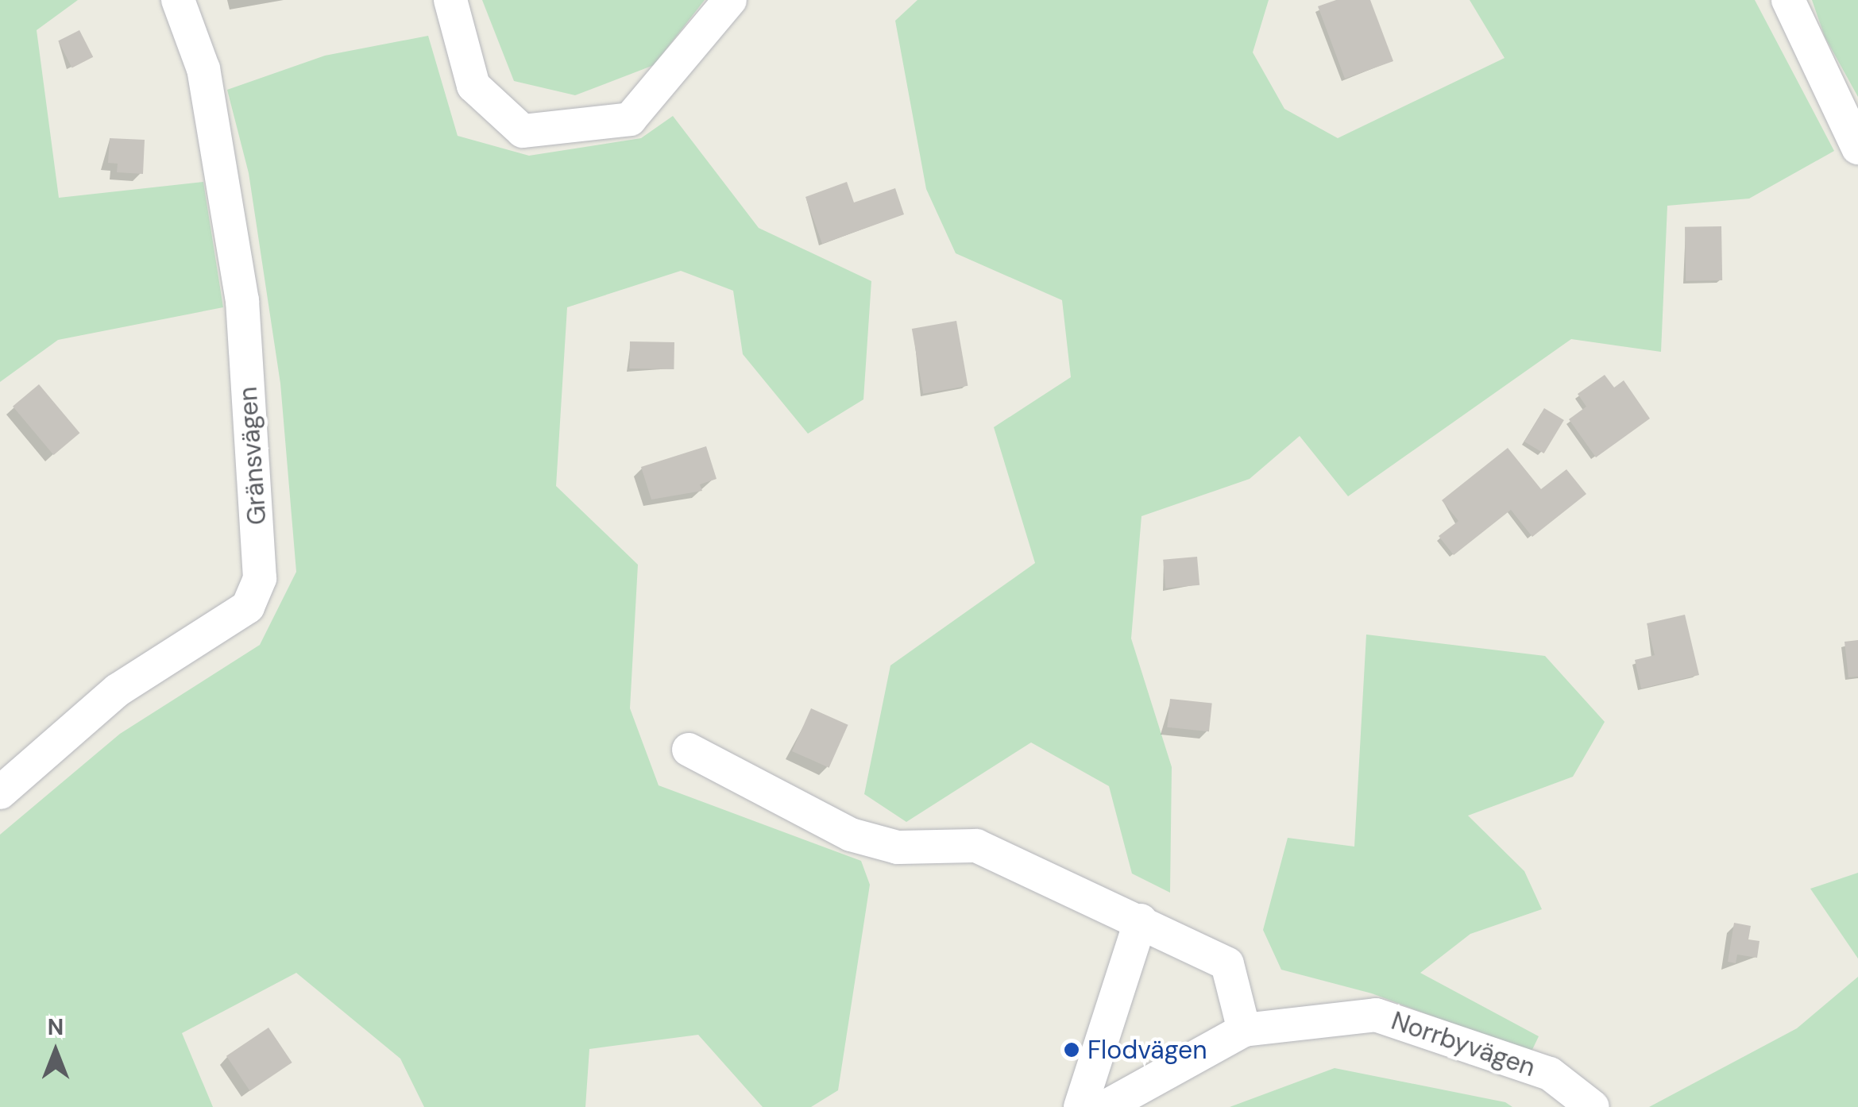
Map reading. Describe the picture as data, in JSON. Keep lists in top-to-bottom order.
{
  "streets": {
    "street": ["Gränsvägen", "Norrbyvägen"]
  },
  "places": ["Flodvägen"],
  "north": "top"
}
